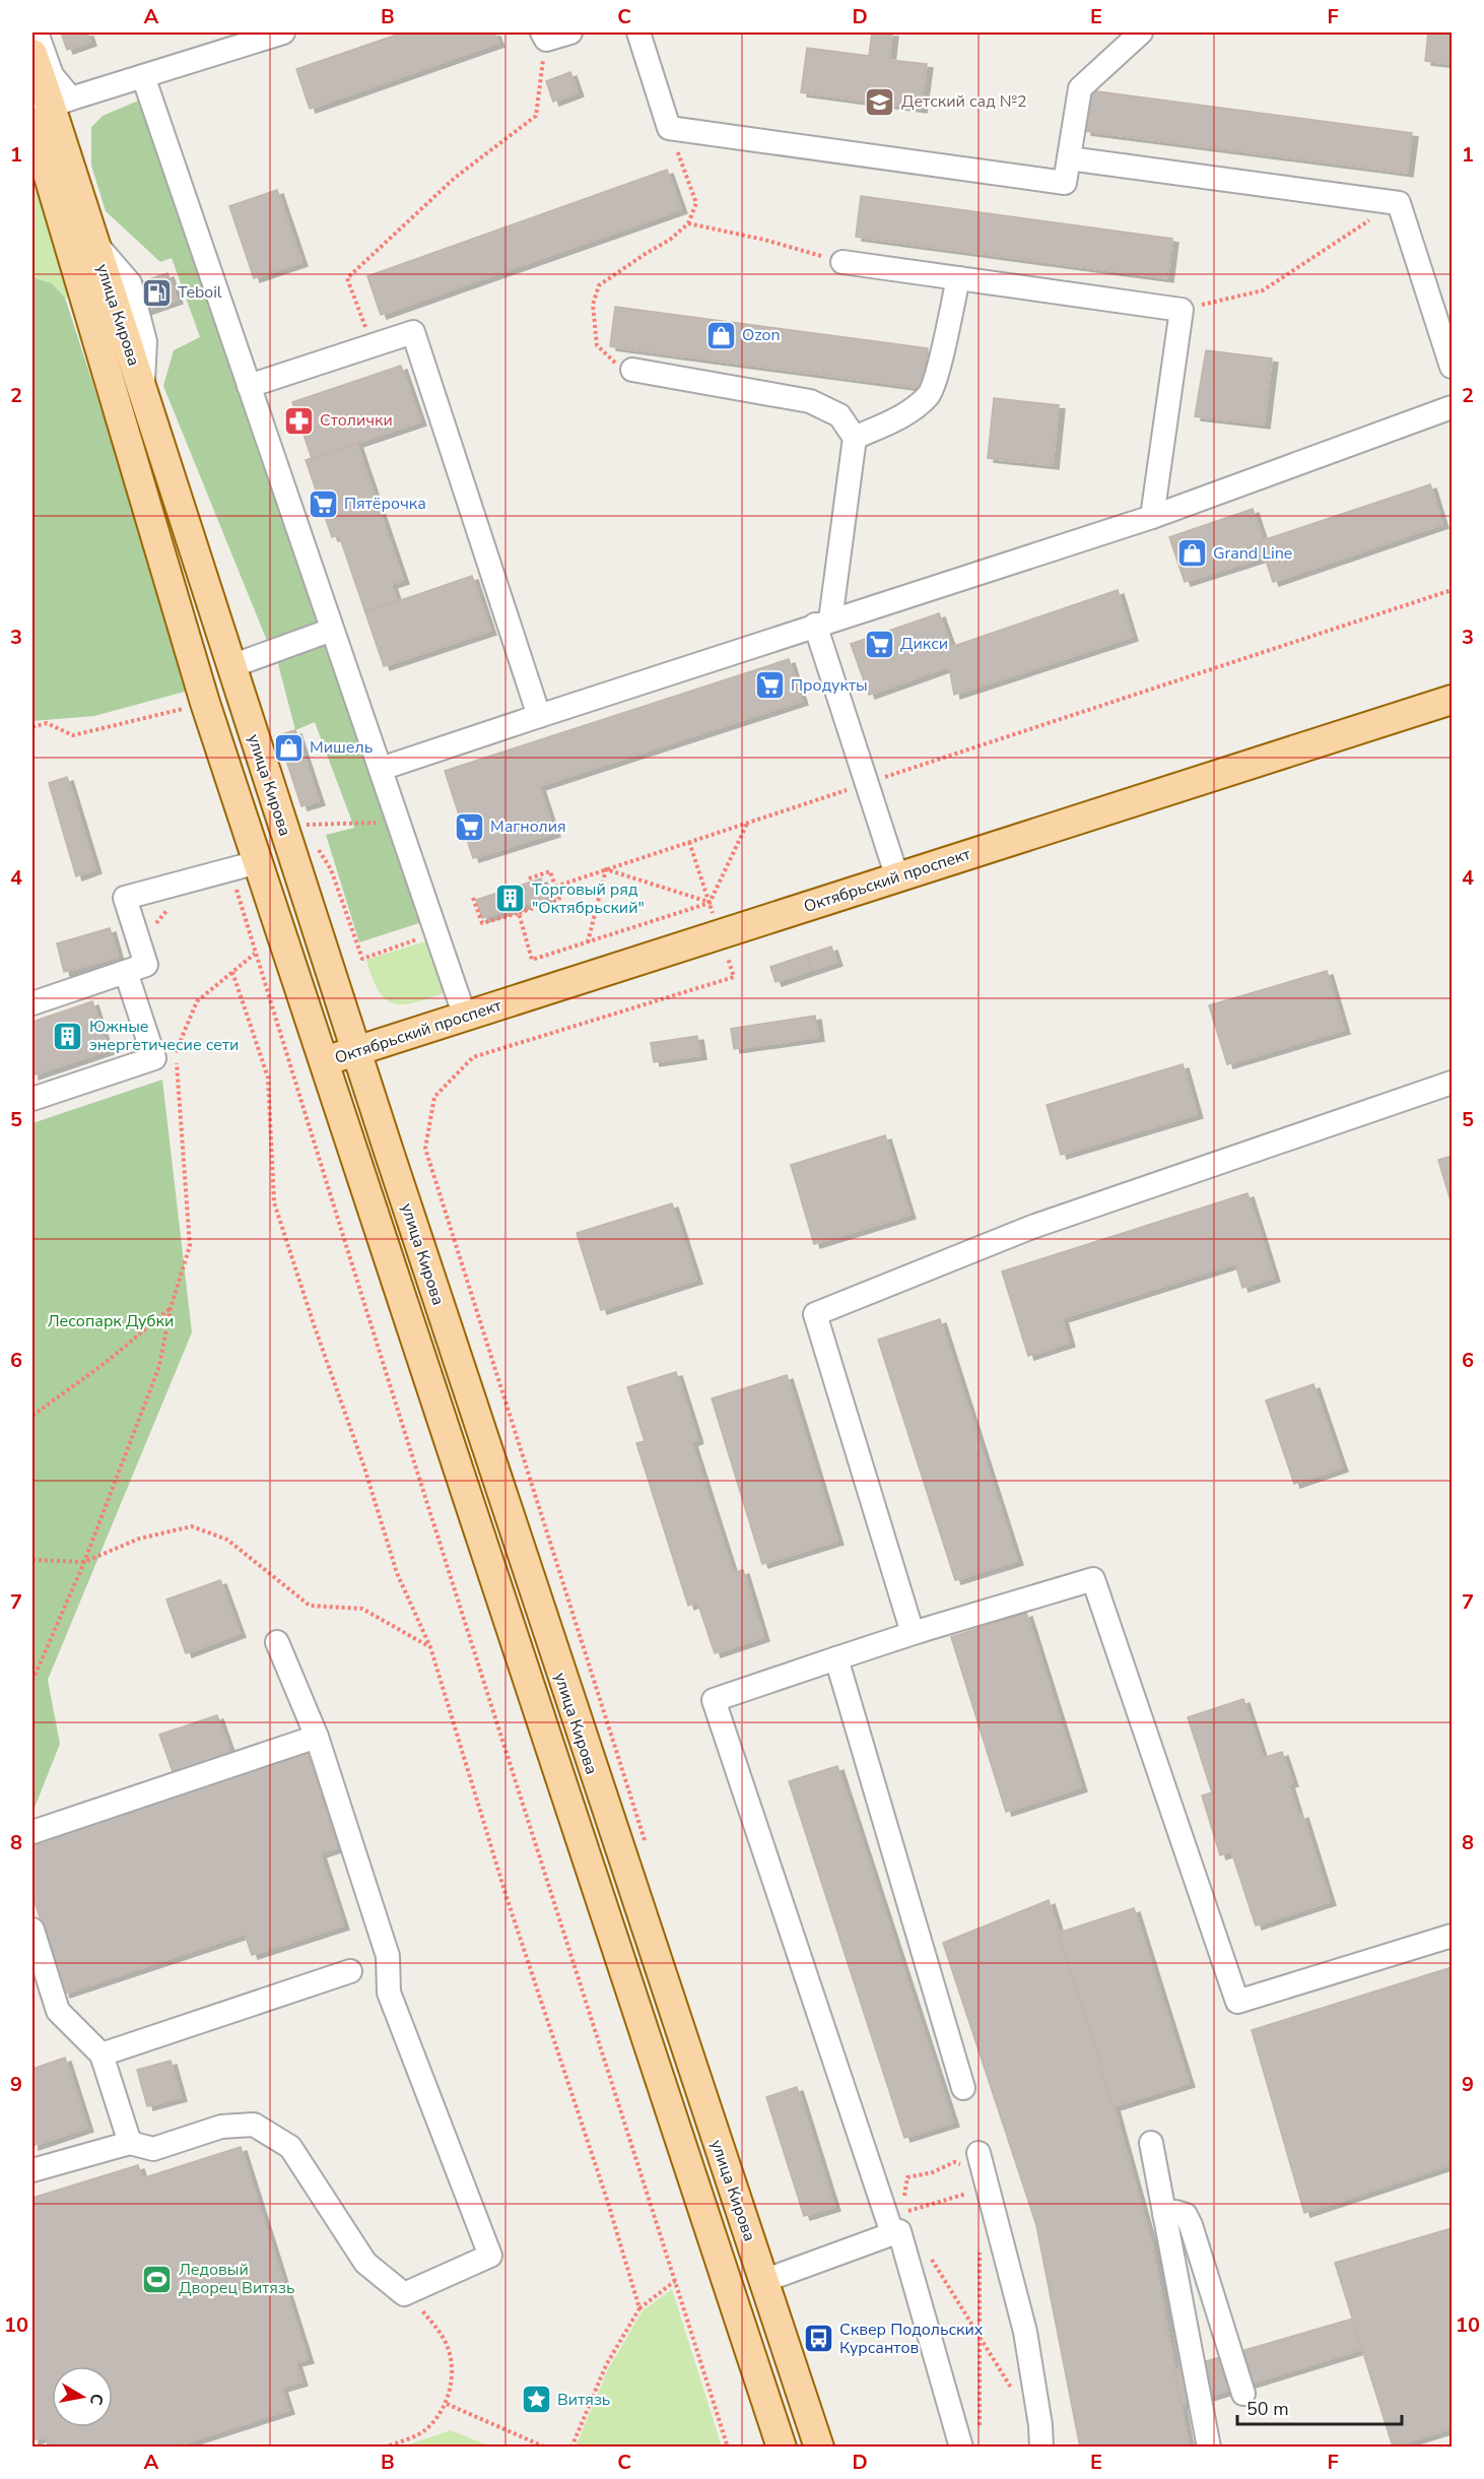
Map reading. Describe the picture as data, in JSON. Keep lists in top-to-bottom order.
{
  "streets": {
    "main road": ["улица Кирова", "Октябрьский проспект"]
  },
  "crossings": [
    ["улица Кирова", "Октябрьский проспект"]
  ],
  "parks": ["Лесопарк Дубки"],
  "places": {
    "school or university": ["Детский сад №2"],
    "fuel station": ["Teboil"],
    "shop": ["Ozon", "Grand Line", "Мишель"],
    "pharmacy": ["Столички"],
    "supermarket": [
      "Пятёрочка",
      "Дикси",
      "Продукты",
      "Магнолия"
    ],
    "building": ["Торговый ряд \"Октябрьский\"", "Южные энергетичесие сети"],
    "sports": ["Ледовый Дворец Витязь"],
    "bus stop": ["Сквер Подольских Курсантов"],
    "place": ["Витязь"]
  },
  "scale_bar": "50 m",
  "north": "right",
  "grid": {
    "columns": [
      "A",
      "B",
      "C",
      "D",
      "E",
      "F"
    ],
    "rows": [
      "1",
      "2",
      "3",
      "4",
      "5",
      "6",
      "7",
      "8",
      "9",
      "10"
    ]
  }
}
